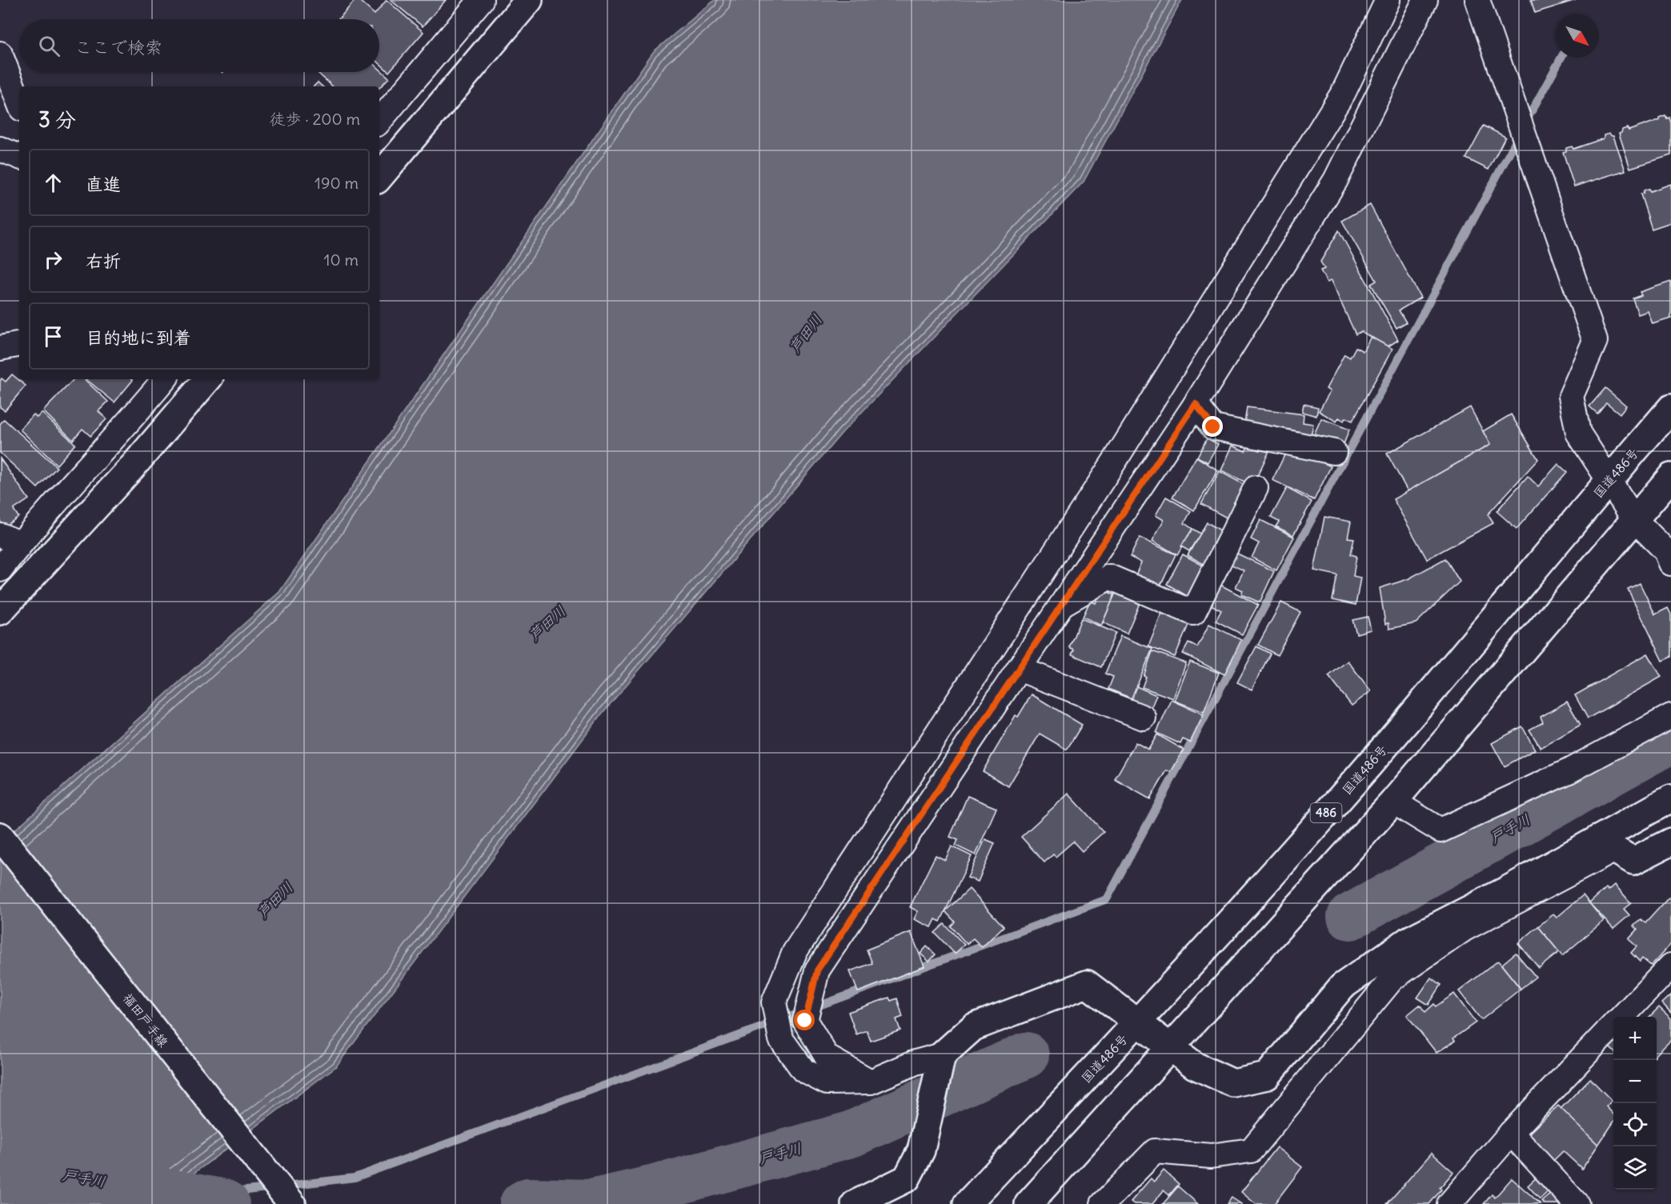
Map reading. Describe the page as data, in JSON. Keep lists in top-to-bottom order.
{
  "streets": {
    "main road": ["国道486号", "486", "福田戸手線"]
  },
  "water": ["芦田川", "戸手川"],
  "north": "bottom right",
  "page": {
    "search": "ここで検索",
    "heading": ["3 分", "徒歩 · 200 m"],
    "list": [
      ["直進", "190 m"],
      ["右折", "10 m"],
      "目的地に到着"
    ],
    "map_buttons": ["+", "−"]
  }
}
